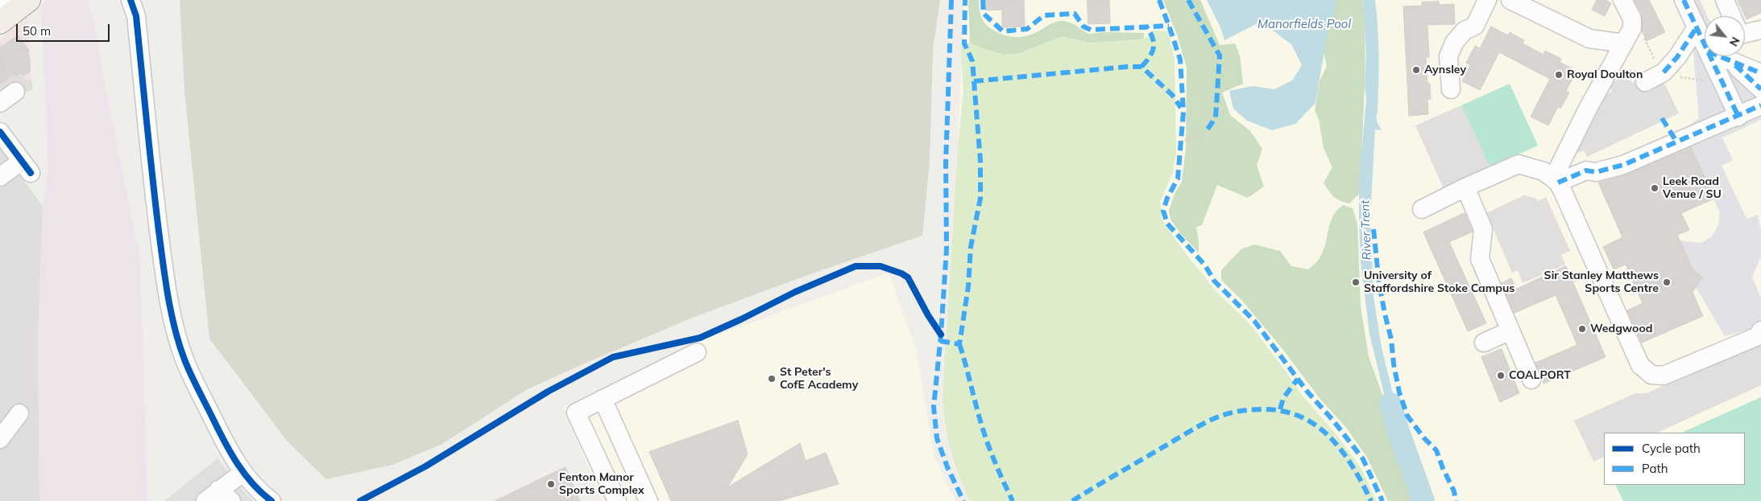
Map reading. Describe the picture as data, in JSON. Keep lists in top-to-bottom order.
{
  "water": ["Manorfields Pool", "River Trent"],
  "places": [
    "Aynsley",
    "Royal Doulton",
    "Leek Road Venue / SU",
    "University of Staffordshire Stoke Campus",
    "Sir Stanley Matthews Sports Centre",
    "Wedgwood",
    "COALPORT",
    "St Peter's CofE Academy",
    "Fenton Manor Sports Complex"
  ],
  "legend": ["Cycle path", "Path"],
  "scale_bar": "50 m",
  "north": "bottom right"
}
